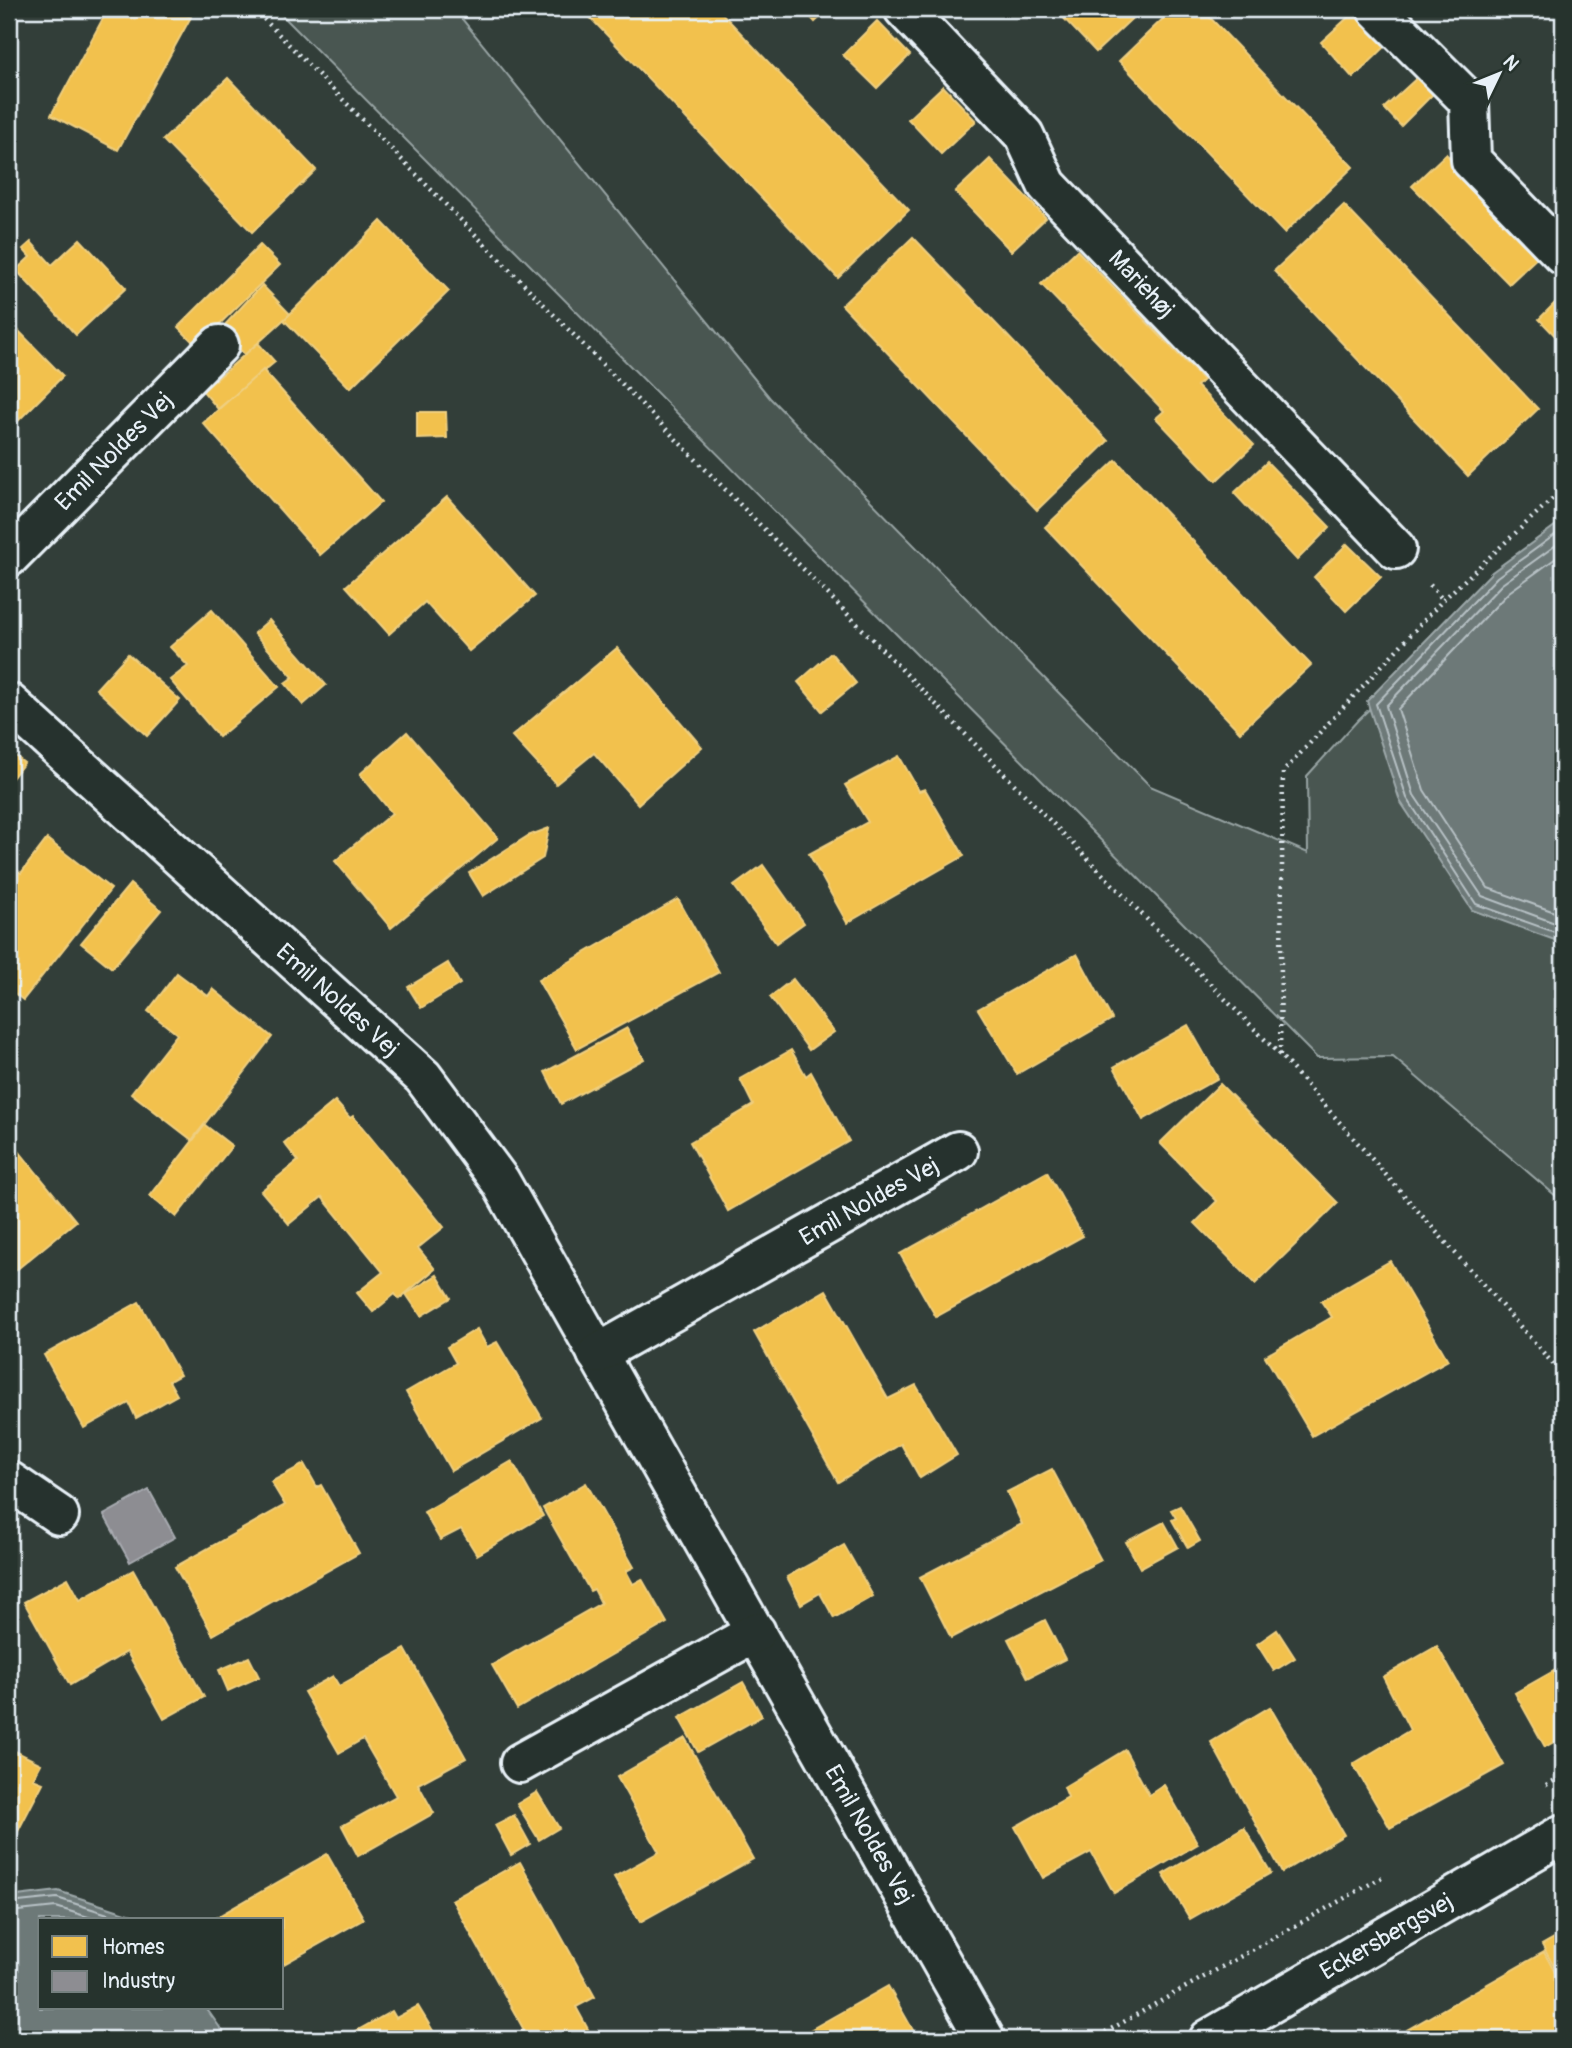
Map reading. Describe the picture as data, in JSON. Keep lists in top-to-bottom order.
{
  "streets": {
    "street": ["Mariehøj", "Emil Noldes Vej", "Eckersbergsvej"]
  },
  "legend": ["Homes", "Industry"],
  "north": "top right"
}
